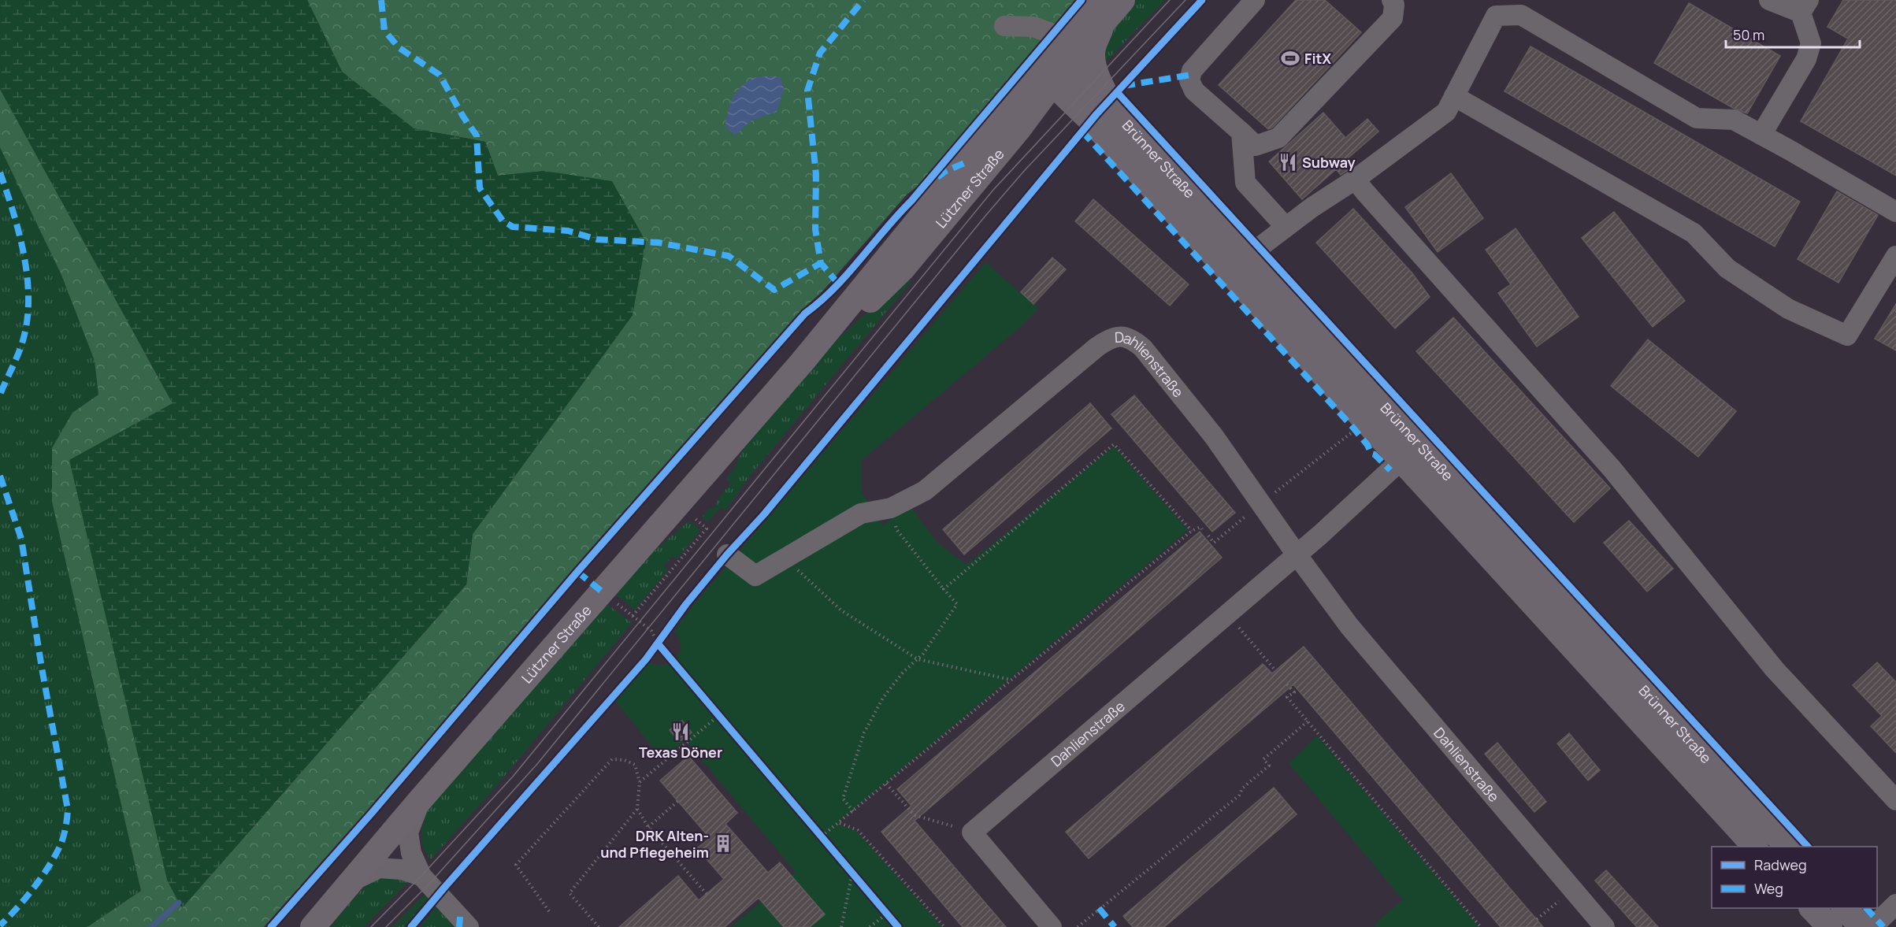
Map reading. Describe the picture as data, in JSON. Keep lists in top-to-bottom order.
{
  "streets": {
    "main road": ["Brünner Straße", "Lützner Straße"],
    "street": ["Dahlienstraße"]
  },
  "crossings": [
    ["Brünner Straße", "Lützner Straße"],
    ["Brünner Straße", "Dahlienstraße"]
  ],
  "places": {
    "sports": ["FitX"],
    "restaurant": ["Subway", "Texas Döner"],
    "building": ["DRK Alten- und Pflegeheim"]
  },
  "legend": ["Radweg", "Weg"],
  "scale_bar": "50 m"
}
